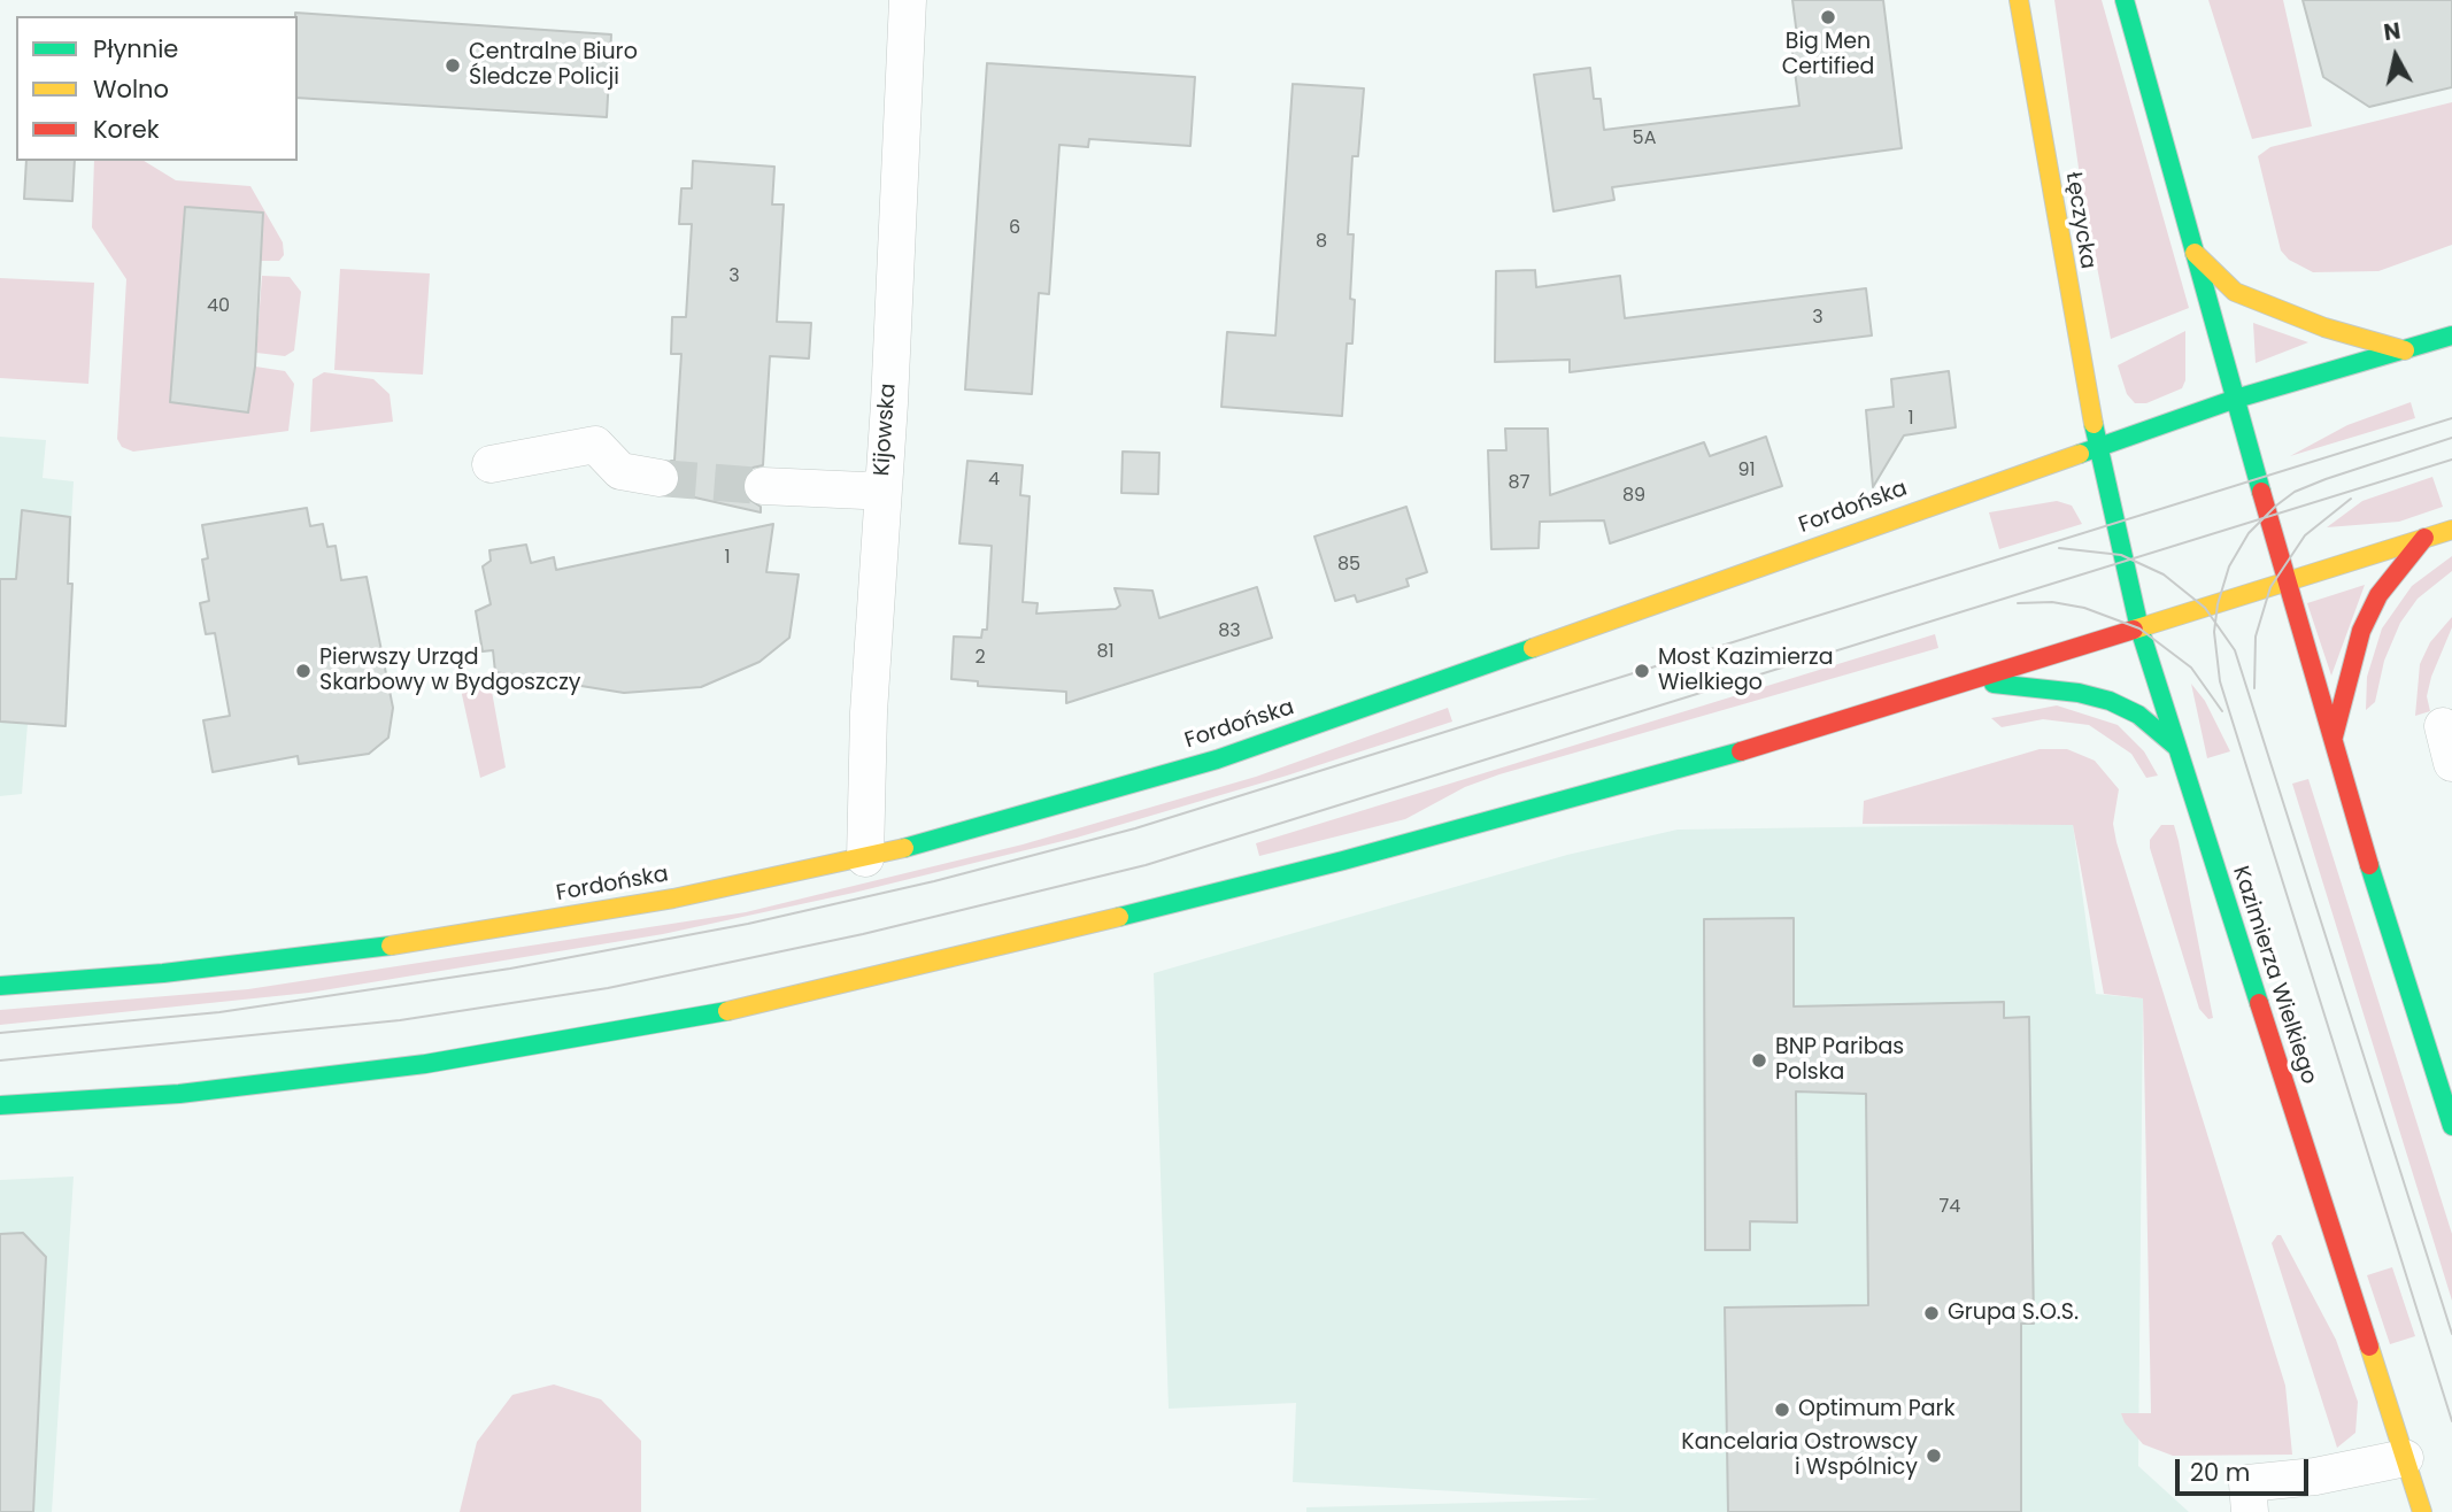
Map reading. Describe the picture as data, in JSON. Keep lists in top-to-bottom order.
{
  "streets": {
    "main road": ["Łęczycka", "Fordońska", "Kazimierza Wielkiego"],
    "street": ["Kijowska"]
  },
  "crossings": [
    ["Łęczycka", "Fordońska"],
    ["Łęczycka", "Kazimierza Wielkiego"],
    ["Kijowska", "Fordońska"],
    ["Fordońska", "Kazimierza Wielkiego"]
  ],
  "places": [
    "Big Men Certified",
    "Centralne Biuro Śledcze Policji",
    "Pierwszy Urząd Skarbowy w Bydgoszczy",
    "Most Kazimierza Wielkiego",
    "BNP Paribas Polska",
    "Grupa S.O.S.",
    "Optimum Park",
    "Kancelaria Ostrowscy i Wspólnicy"
  ],
  "house_numbers": [
    "5A",
    "6",
    "8",
    "3",
    "40",
    "3",
    "1",
    "91",
    "4",
    "87",
    "89",
    "1",
    "85",
    "83",
    "81",
    "2",
    "74"
  ],
  "legend": ["Płynnie", "Wolno", "Korek"],
  "scale_bar": "20 m",
  "north": "top"
}
